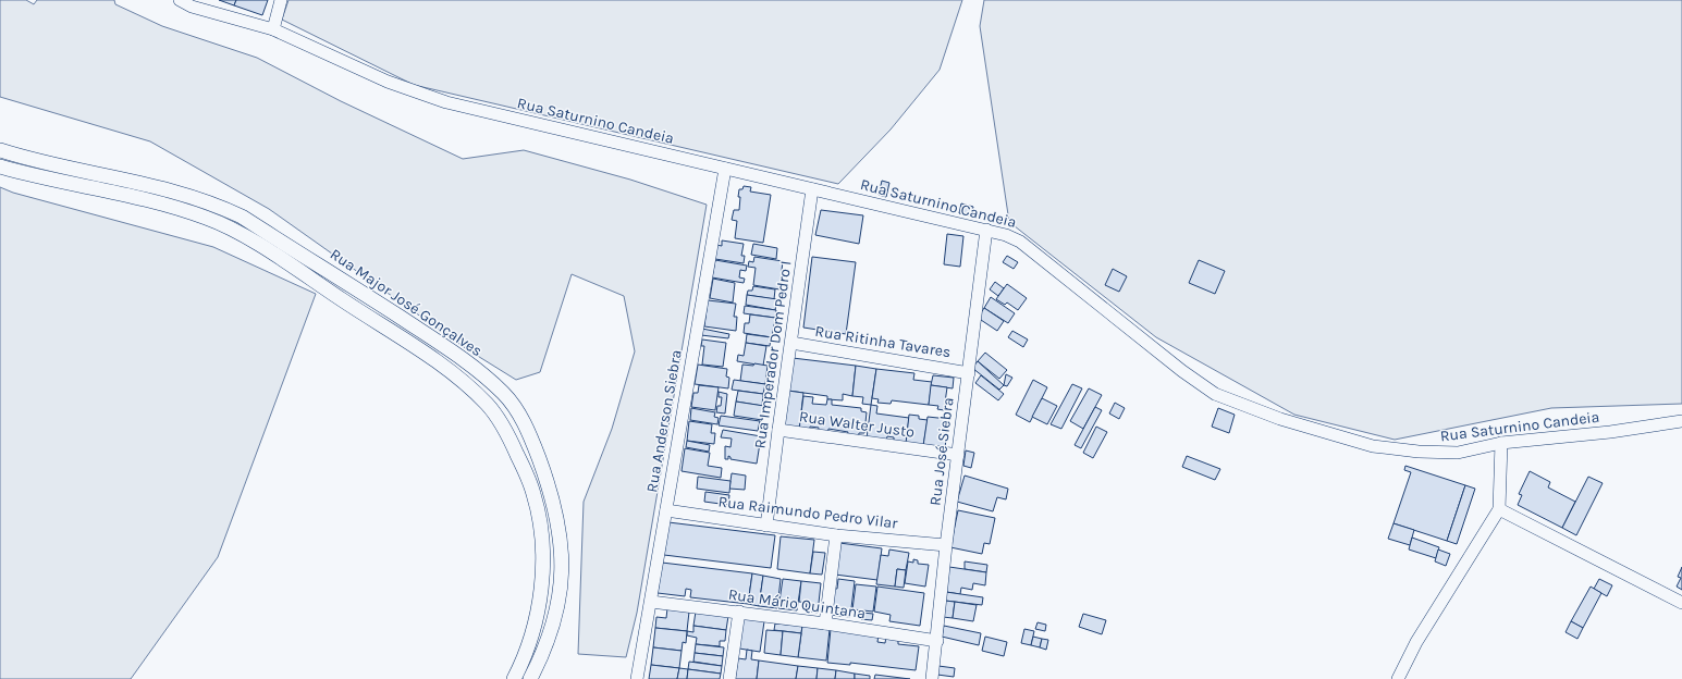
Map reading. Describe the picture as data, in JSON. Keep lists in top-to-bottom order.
{
  "streets": {
    "street": [
      "Rua Saturnino Candeia",
      "Rua Major José Gonçalves",
      "Rua Ritinha Tavares",
      "Rua Imperador Dom Pedro I",
      "Rua Anderson Siebra",
      "Rua Walter Justo",
      "Rua José Siebra",
      "Rua Raimundo Pedro Vilar",
      "Rua Mário Quintana"
    ]
  },
  "crossings": [
    ["Rua Saturnino Candeia", "Rua Imperador Dom Pedro I"],
    ["Rua Saturnino Candeia", "Rua Anderson Siebra"],
    ["Rua Saturnino Candeia", "Rua José Siebra"],
    ["Rua Ritinha Tavares", "Rua Imperador Dom Pedro I"],
    ["Rua Ritinha Tavares", "Rua José Siebra"],
    ["Rua Imperador Dom Pedro I", "Rua Walter Justo"],
    ["Rua Imperador Dom Pedro I", "Rua Raimundo Pedro Vilar"],
    ["Rua Anderson Siebra", "Rua Raimundo Pedro Vilar"],
    ["Rua Anderson Siebra", "Rua Mário Quintana"],
    ["Rua Walter Justo", "Rua José Siebra"],
    ["Rua José Siebra", "Rua Raimundo Pedro Vilar"],
    ["Rua José Siebra", "Rua Mário Quintana"]
  ]
}
